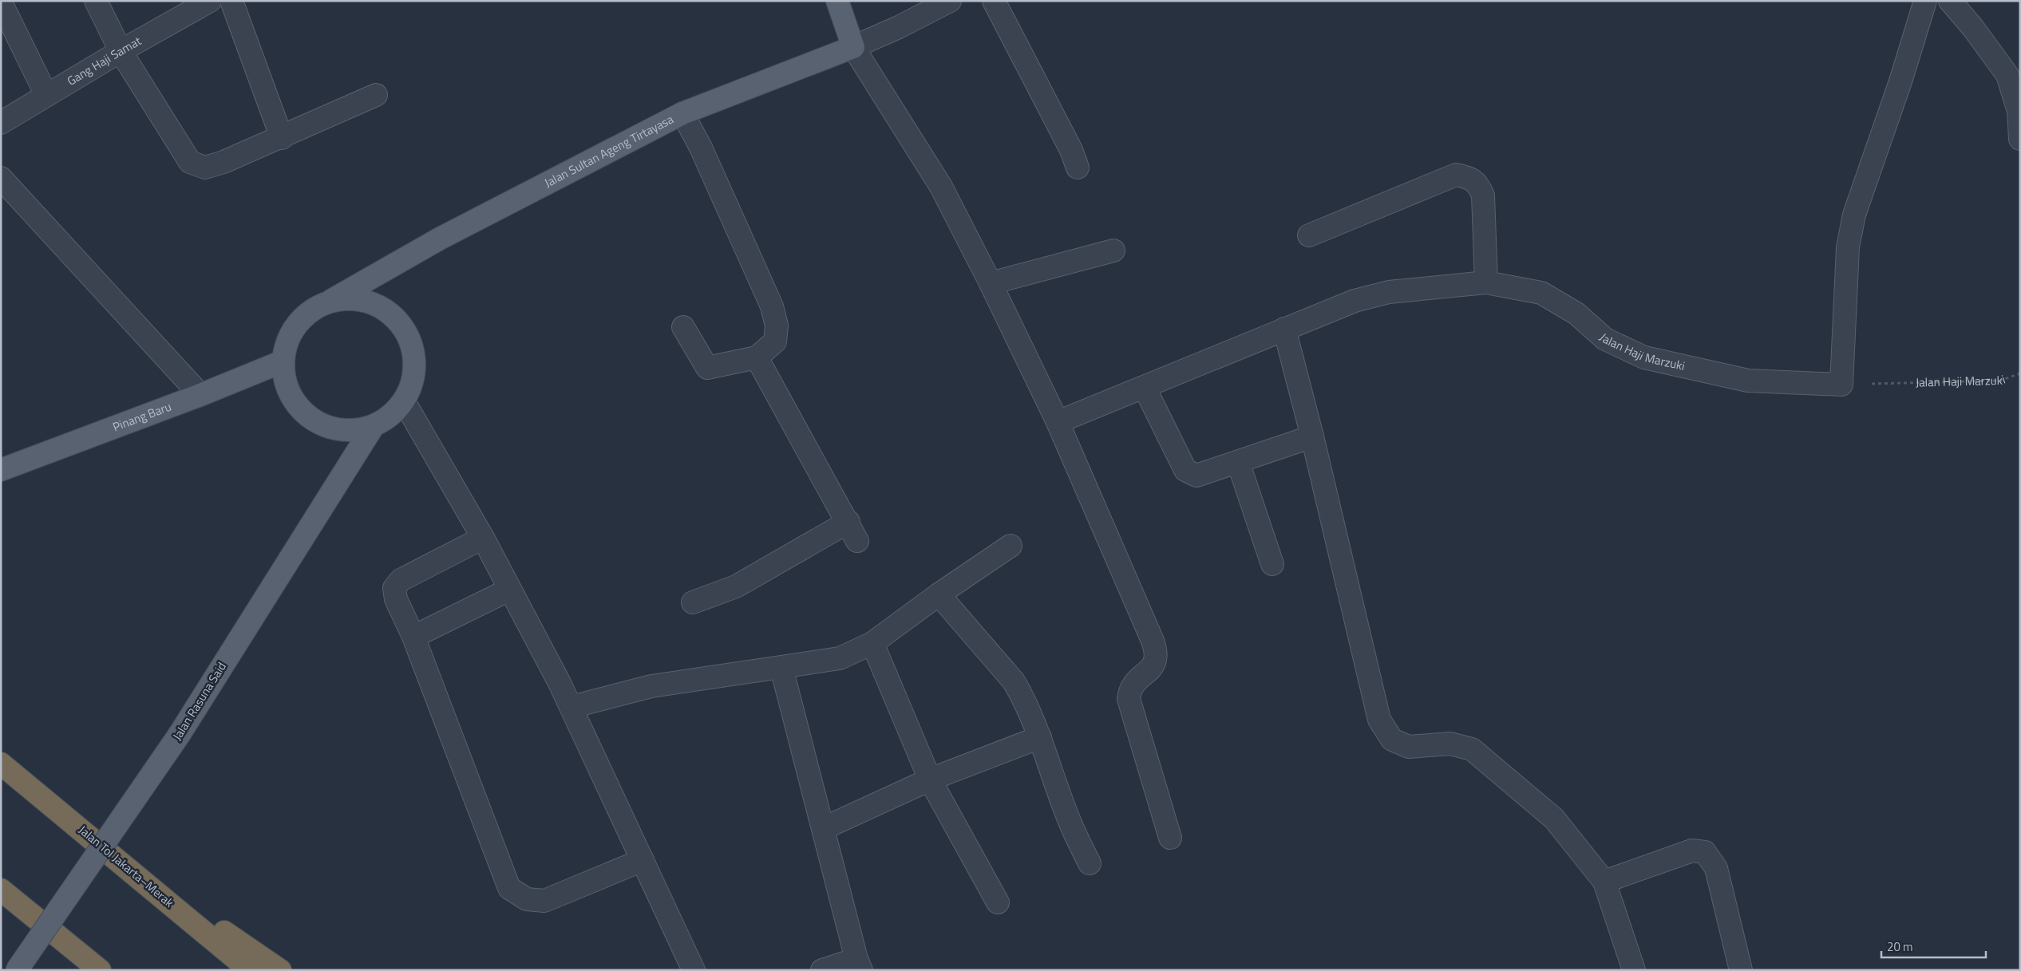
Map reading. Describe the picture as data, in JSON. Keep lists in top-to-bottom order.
{
  "streets": {
    "highway": ["Jalan Tol Jakarta–Merak"],
    "main road": ["Jalan Sultan Ageng Tirtayasa", "Pinang Baru", "Jalan Rasuna Said"],
    "street": ["Gang Haji Samat", "Jalan Haji Marzuki"]
  },
  "crossings": [
    ["Jalan Sultan Ageng Tirtayasa", "Pinang Baru"],
    ["Jalan Sultan Ageng Tirtayasa", "Jalan Rasuna Said"],
    ["Pinang Baru", "Jalan Rasuna Said"]
  ],
  "scale_bar": "20 m"
}
